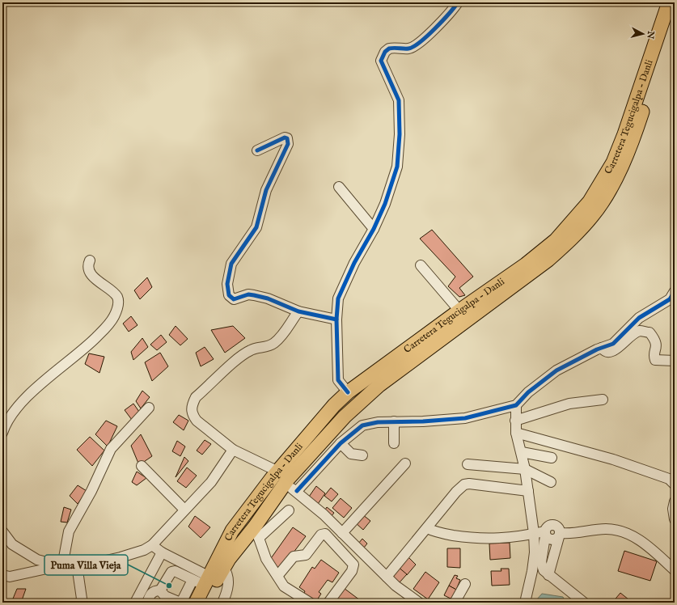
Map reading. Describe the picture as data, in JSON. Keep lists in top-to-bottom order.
{
  "streets": {
    "highway": ["Carretera Tegucigalpa - Danli"]
  },
  "places": ["Puma Villa Vieja"],
  "north": "right"
}
